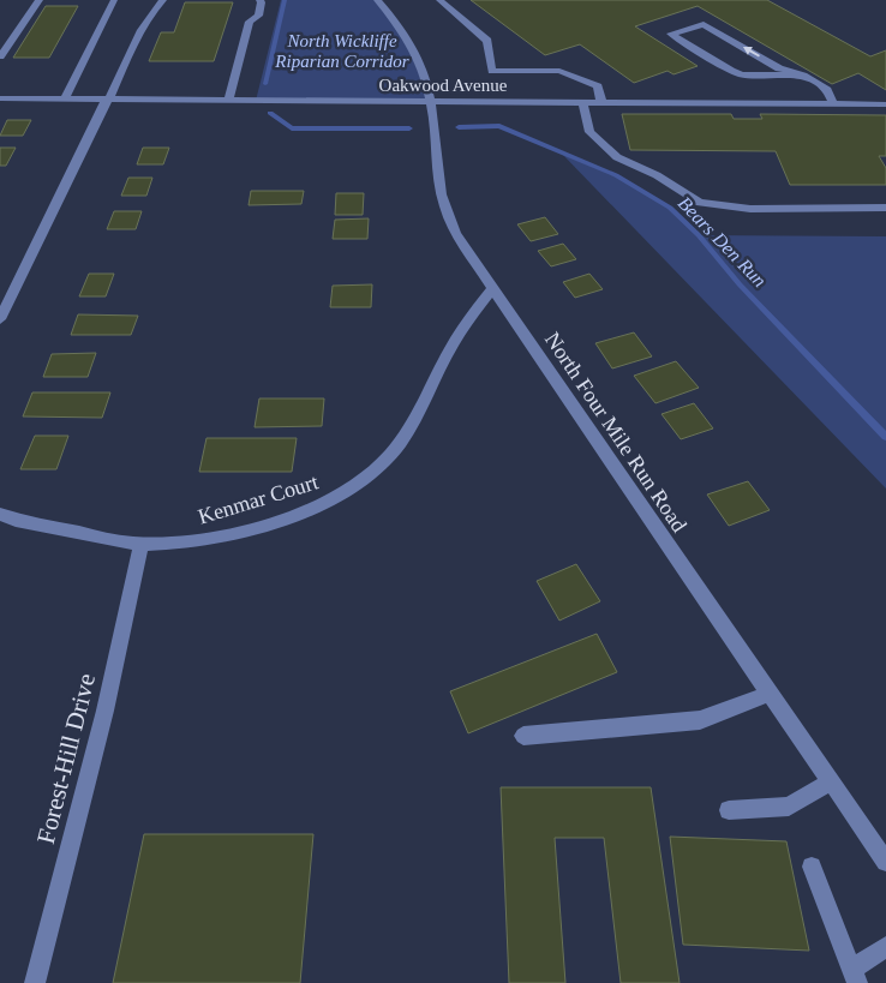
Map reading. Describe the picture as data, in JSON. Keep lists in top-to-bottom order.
{
  "streets": {
    "street": [
      "Oakwood Avenue",
      "North Four Mile Run Road",
      "Kenmar Court",
      "Forest-Hill Drive"
    ]
  },
  "crossings": [
    ["Oakwood Avenue", "North Four Mile Run Road"],
    ["North Four Mile Run Road", "Kenmar Court"],
    ["Kenmar Court", "Forest-Hill Drive"]
  ],
  "water": ["Bears Den Run"],
  "parks": ["North Wickliffe Riparian Corridor"]
}
